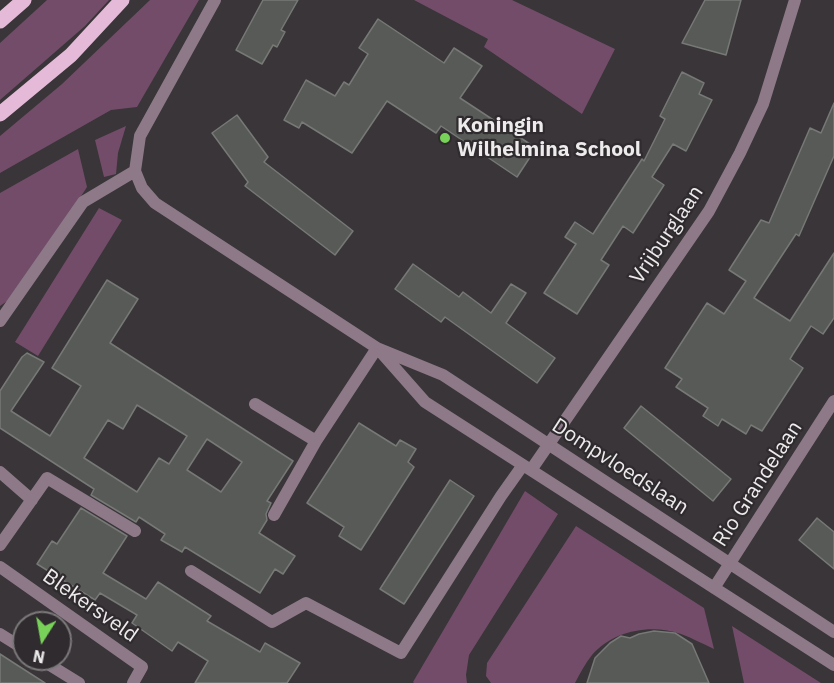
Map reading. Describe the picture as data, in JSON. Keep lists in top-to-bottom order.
{
  "streets": {
    "street": [
      "Vrijburglaan",
      "Dompvloedslaan",
      "Rio Grandelaan",
      "Blekersveld"
    ]
  },
  "crossings": [
    ["Vrijburglaan", "Dompvloedslaan"],
    ["Dompvloedslaan", "Rio Grandelaan"]
  ],
  "places": ["Koningin Wilhelmina School"],
  "north": "bottom"
}
